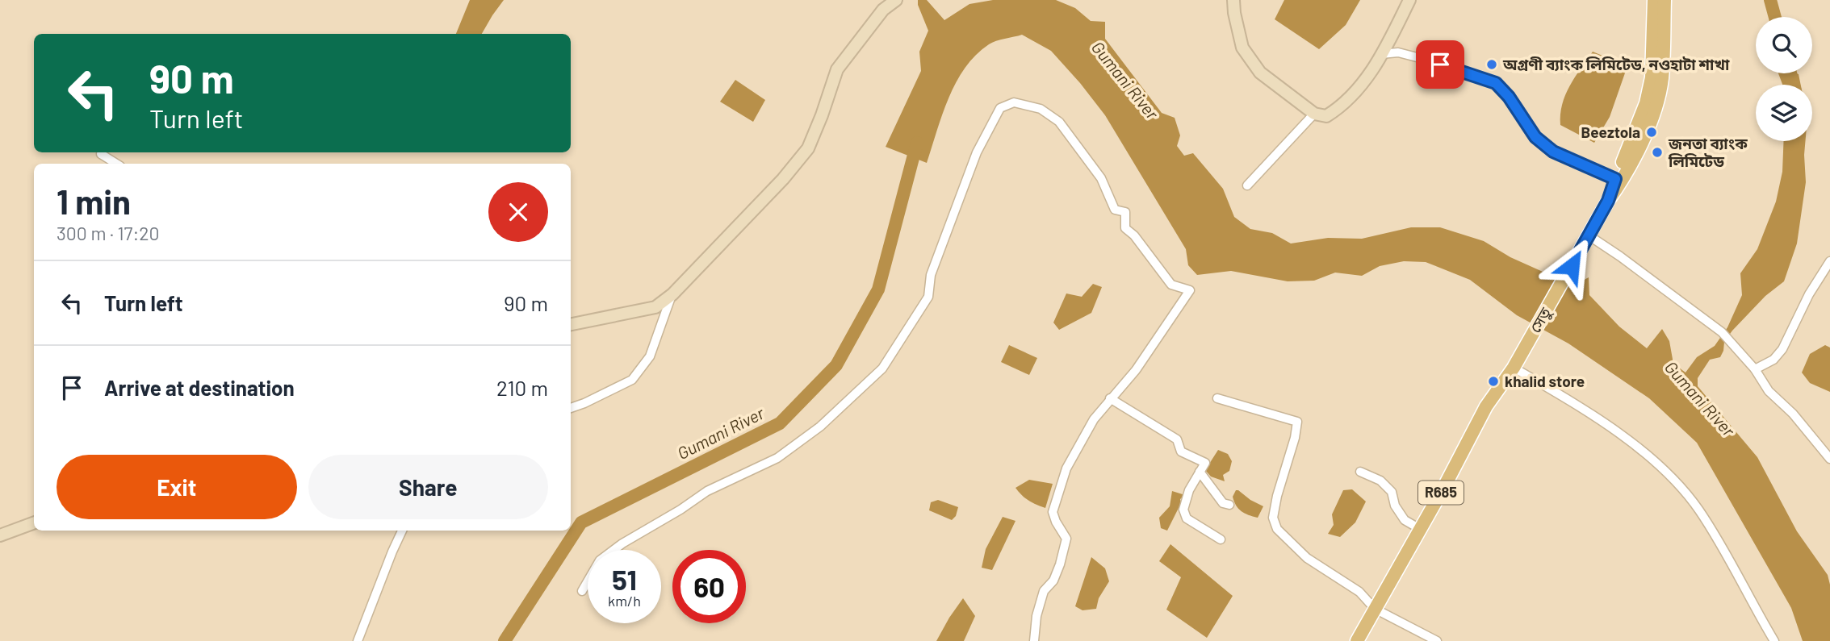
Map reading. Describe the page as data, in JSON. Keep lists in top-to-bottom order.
{
  "streets": {
    "main road": ["সেতু", "R685"]
  },
  "crossings": [
    ["সেতু", "R685"]
  ],
  "water": ["Gumani River"],
  "places": [
    "অগ্রণী ব্যাংক লিমিটেড, নওহাটা শাখা",
    "Beeztola",
    "জনতা ব্যাংক লিমিটেড",
    "khalid store"
  ],
  "page": {
    "turn": ["90 m", "Turn left"],
    "heading": ["1 min", "300 m · 17:20"],
    "list": [
      {
        "name": "Turn left",
        "value": "90 m"
      },
      {
        "name": "Arrive at destination",
        "value": "210 m"
      }
    ],
    "buttons": ["Exit", "Share"],
    "speed": "51 km/h",
    "limit": "60"
  }
}
